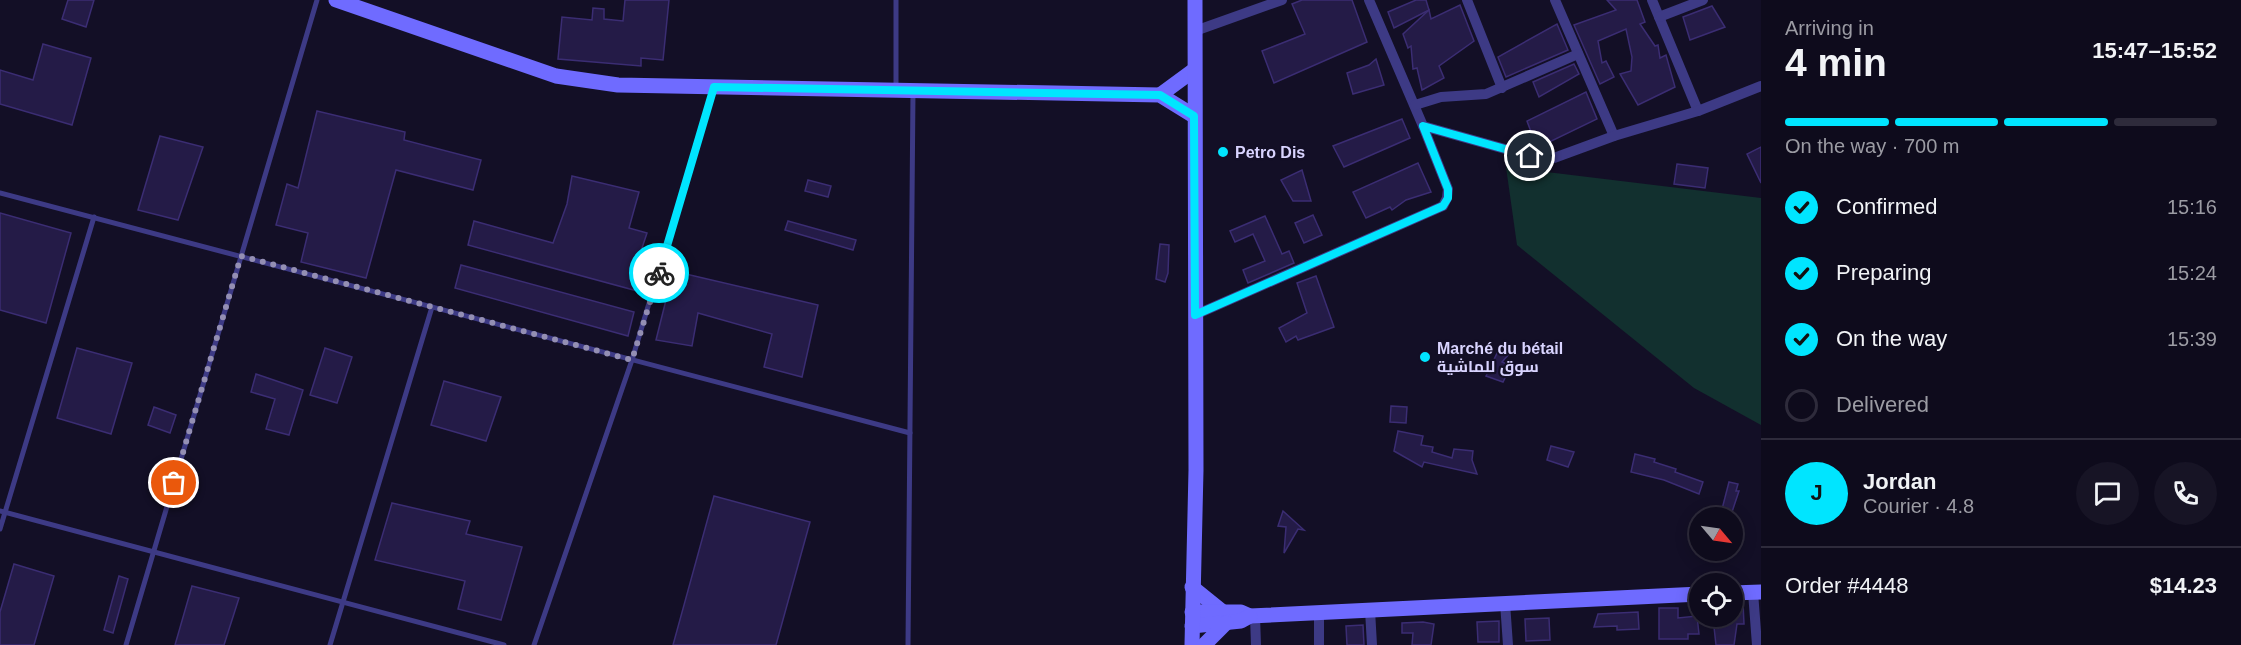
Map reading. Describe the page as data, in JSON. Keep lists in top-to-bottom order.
{
  "places": ["Petro Dis", "Marché du bétail سوق للماشية"],
  "north": "bottom right",
  "page": {
    "heading": ["4 min", "Arriving in", "15:47–15:52"],
    "panel": [
      "Jordan",
      "Courier · 4.8",
      "Order #4448",
      "$14.23"
    ],
    "bar": "On the way · 700 m",
    "list": [
      ["Confirmed", "15:16"],
      ["Preparing", "15:24"],
      ["On the way", "15:39"],
      "Delivered"
    ],
    "round": "J"
  }
}
